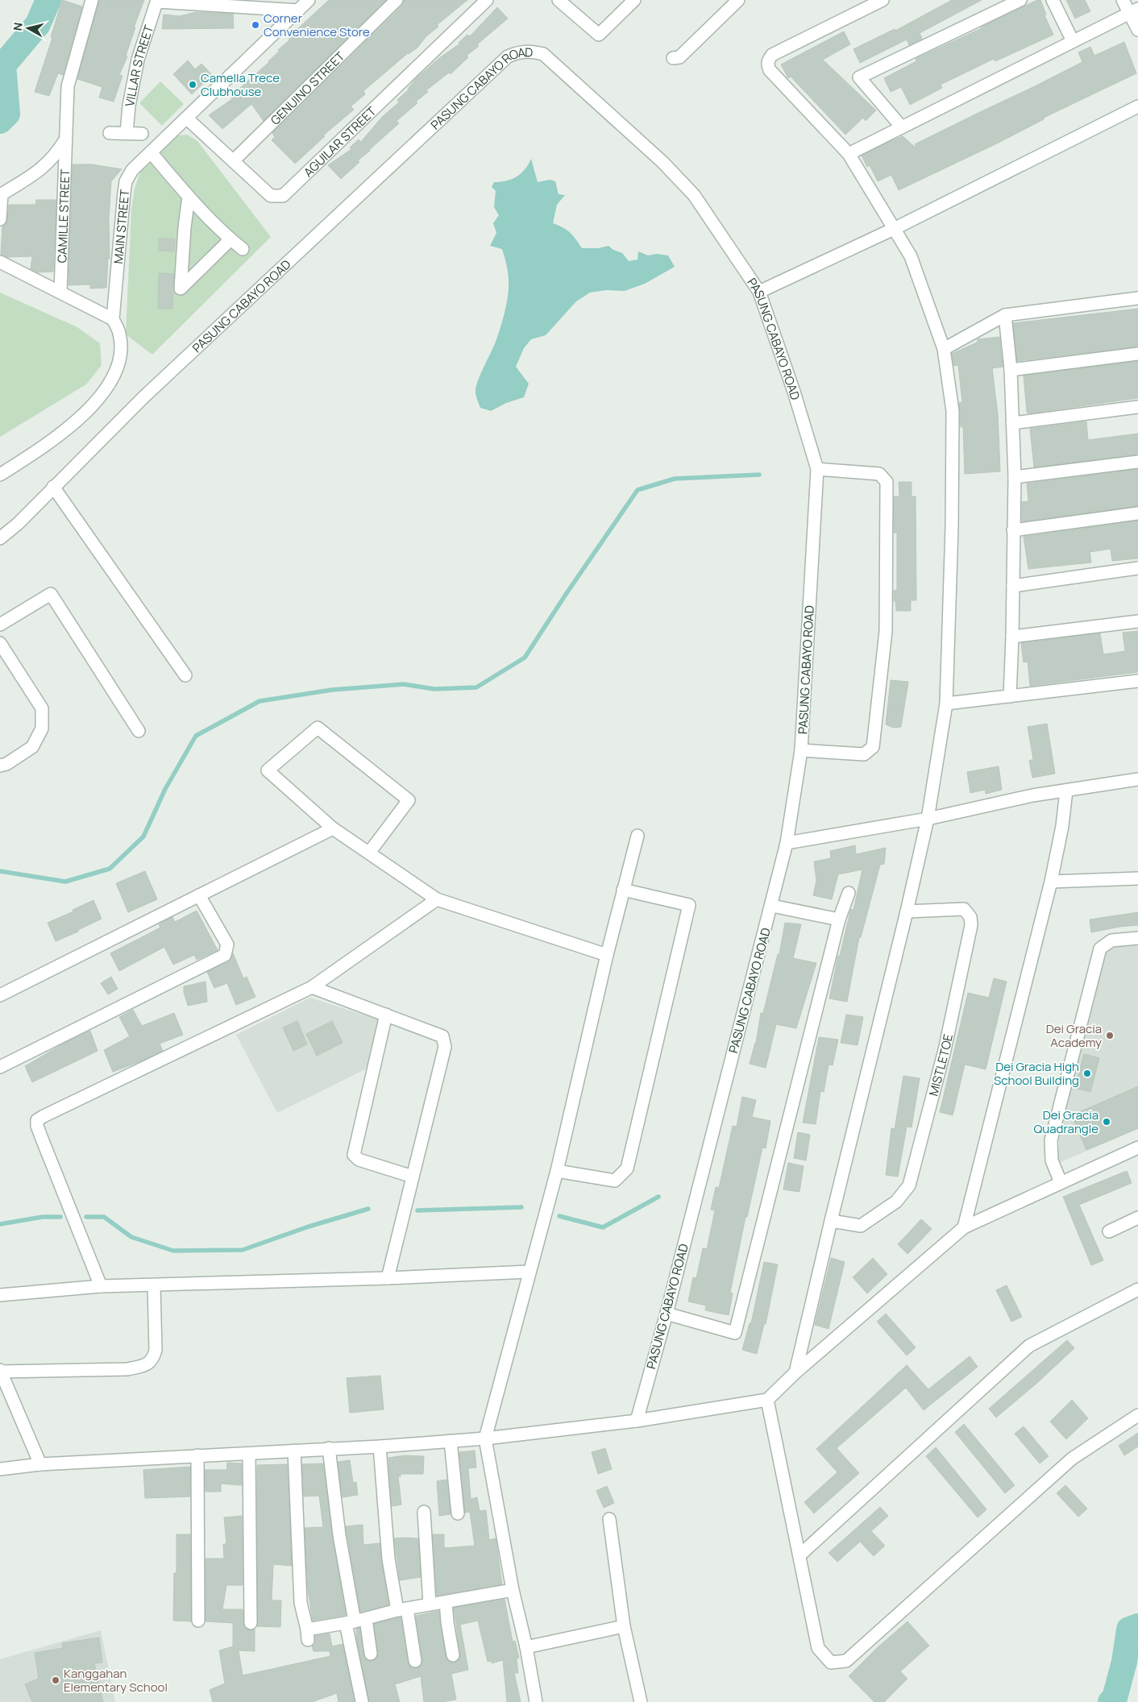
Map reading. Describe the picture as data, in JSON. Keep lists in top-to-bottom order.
{
  "streets": {
    "street": [
      "VILLAR STREET",
      "GENUINO STREET",
      "PASUNG CABAYO ROAD",
      "AGUILAR STREET",
      "CAMILLE STREET",
      "MAIN STREET",
      "MISTLETOE"
    ]
  },
  "crossings": [
    ["GENUINO STREET", "AGUILAR STREET"],
    ["AGUILAR STREET", "MAIN STREET"]
  ],
  "places": [
    "Corner Convenience Store",
    "Camella Trece Clubhouse",
    "Dei Gracia Academy",
    "Dei Gracia High School Building",
    "Dei Gracia Quadrangle",
    "Kanggahan Elementary School"
  ],
  "north": "left"
}
